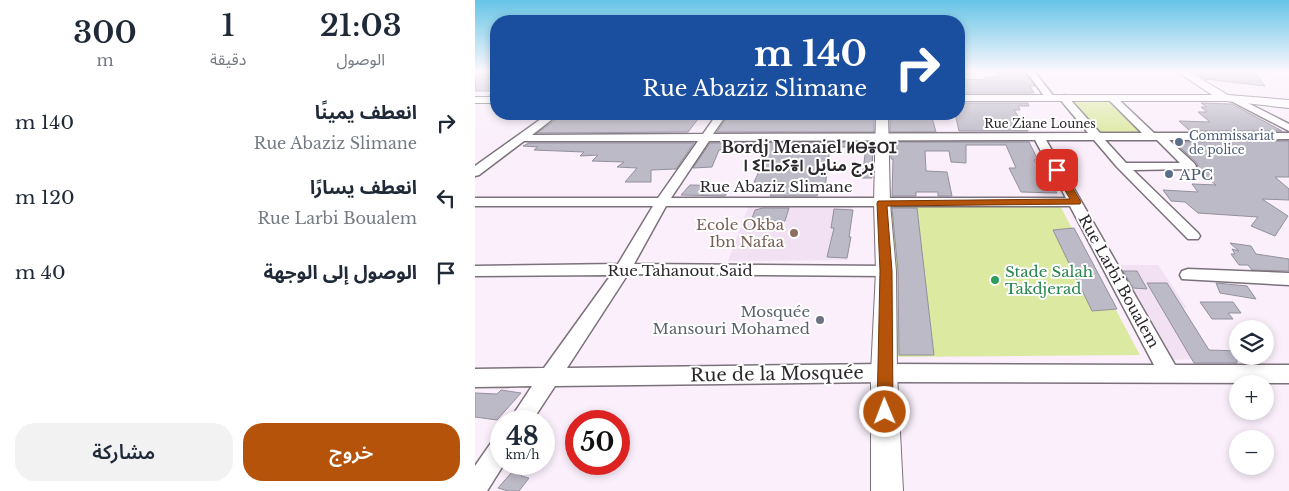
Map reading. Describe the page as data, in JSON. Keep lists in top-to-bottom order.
{
  "streets": {
    "street": [
      "Rue Ziane Lounes",
      "Rue Abaziz Slimane",
      "Rue Tahanout Said",
      "Rue Larbi Boualem",
      "Rue de la Mosquée"
    ]
  },
  "crossings": [
    ["Rue Ziane Lounes", "Rue Larbi Boualem"],
    ["Rue Abaziz Slimane", "Rue Larbi Boualem"],
    ["Rue Larbi Boualem", "Rue de la Mosquée"]
  ],
  "districts": ["Bordj Menaiel ⵍⴱⴻⵔⵊ ⵏ ⵉⵎⵏⴰⵢⴻⵏ برج منايل"],
  "places": [
    "Commissariat de police",
    "APC",
    "Ecole Okba Ibn Nafaa",
    "Stade Salah Takdjerad",
    "Mosquée Mansouri Mohamed"
  ],
  "page": {
    "eta": [
      "21:03",
      "الوصول",
      "1",
      "دقيقة",
      "300",
      "m"
    ],
    "turn": ["140 m", "Rue Abaziz Slimane"],
    "list": [
      {
        "name": "انعطف يمينًا",
        "note": "Rue Abaziz Slimane",
        "value": "140 m"
      },
      {
        "name": "انعطف يسارًا",
        "note": "Rue Larbi Boualem",
        "value": "120 m"
      },
      {
        "name": "الوصول إلى الوجهة",
        "value": "40 m"
      }
    ],
    "map_buttons": ["+", "−"],
    "speed": "48 km/h",
    "limit": "50",
    "buttons": ["خروج", "مشاركة"]
  }
}
